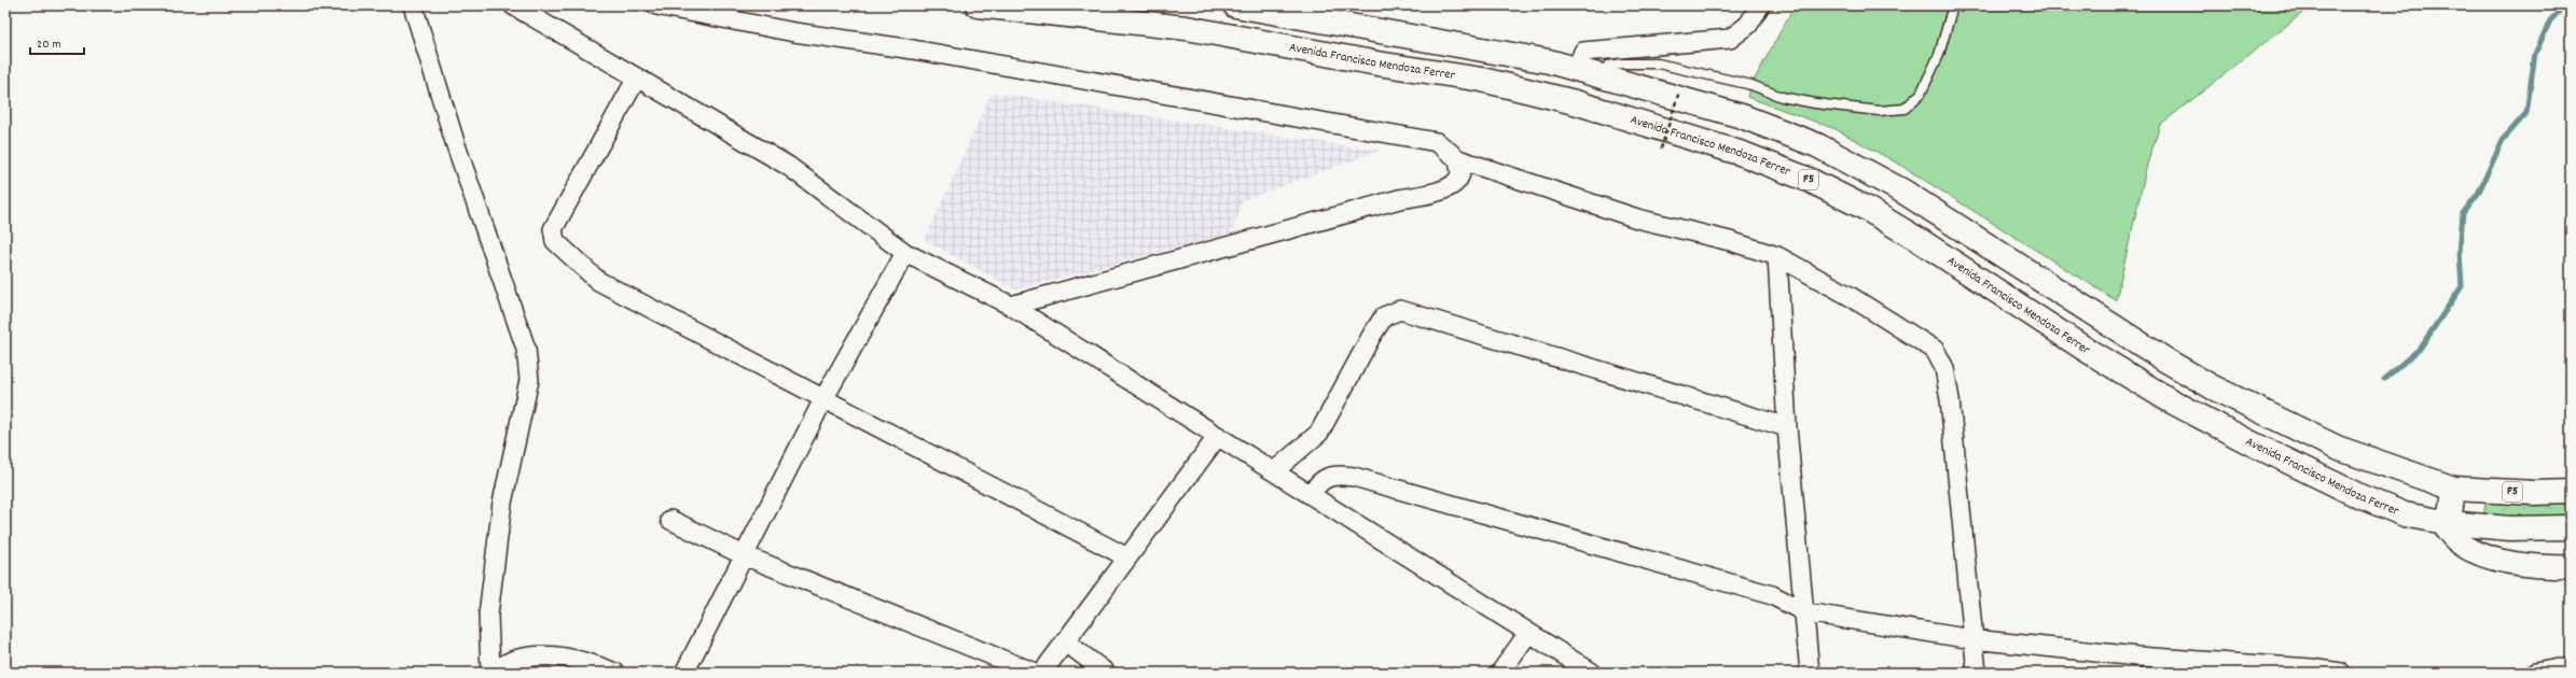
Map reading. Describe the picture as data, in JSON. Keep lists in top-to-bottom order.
{
  "streets": {
    "highway": ["Avenida Francisco Mendoza Ferrer", "F5"]
  },
  "scale_bar": "20 m"
}
